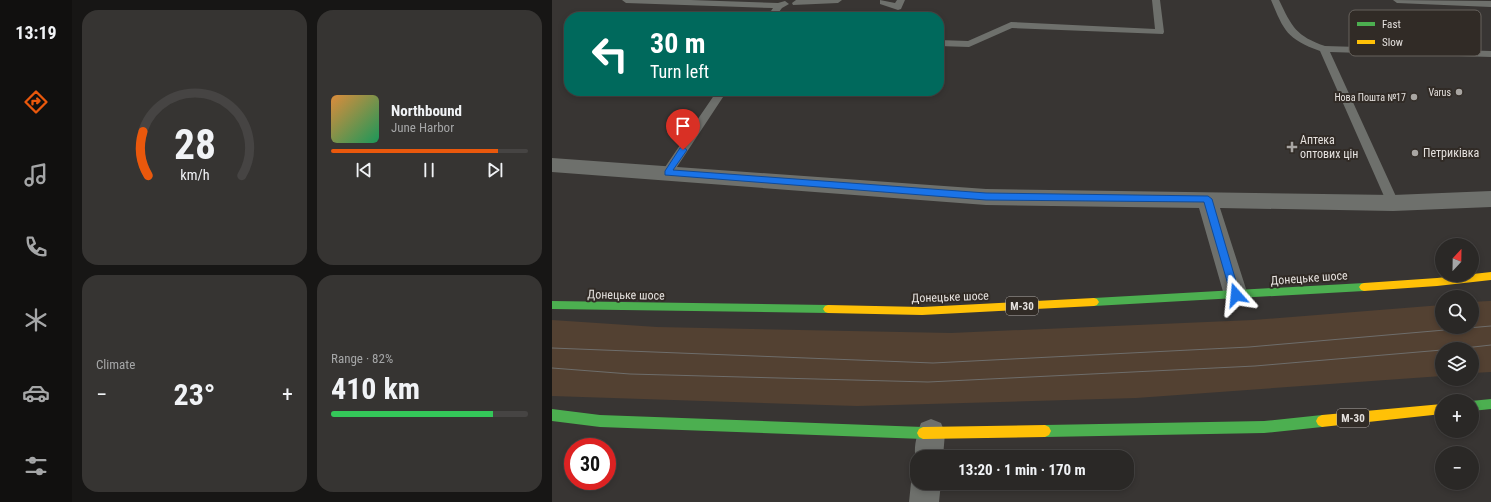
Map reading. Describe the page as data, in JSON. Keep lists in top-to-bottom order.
{
  "streets": {
    "highway": ["Донецьке шосе", "М-30"]
  },
  "places": {
    "other": ["Varus", "Нова Пошта №17", "Петриківка"],
    "health": ["Аптека оптових цін"]
  },
  "legend": ["Fast", "Slow"],
  "north": "top",
  "page": {
    "tabs": "13:19",
    "turn": ["30 m", "Turn left"],
    "song": ["Northbound", "June Harbor"],
    "map_buttons": ["+", "−"],
    "tile": [
      "Climate",
      ["Range · 82%", "410 km"]
    ],
    "heat": ["−", "23°", "+"],
    "limit": "30",
    "trip": "13:20 · 1 min · 170 m",
    "gauge": ["28", "km/h"]
  }
}
